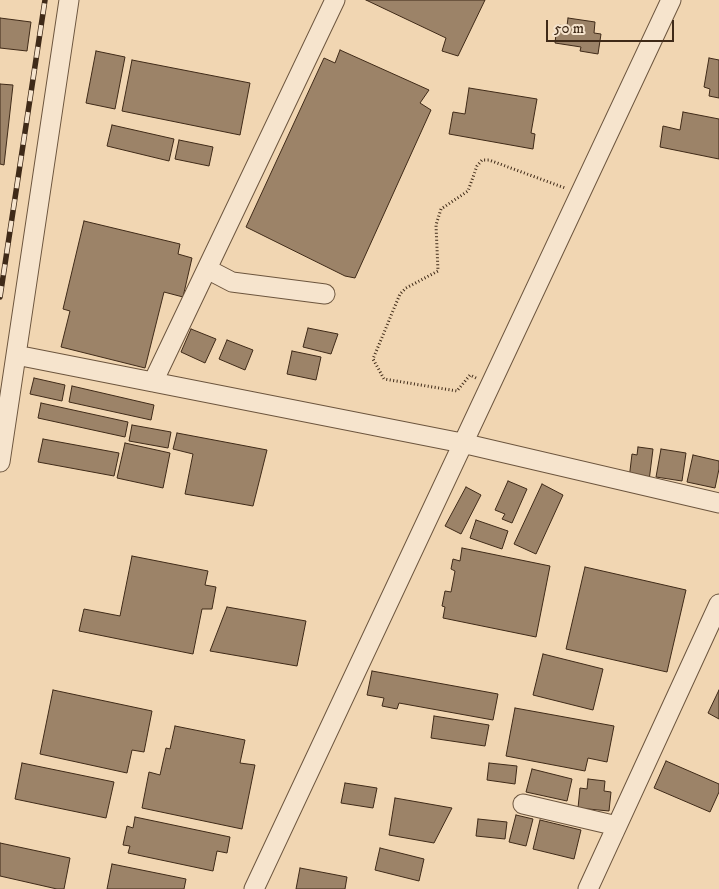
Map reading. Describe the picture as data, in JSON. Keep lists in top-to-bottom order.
{
  "scale_bar": "50 m"
}
